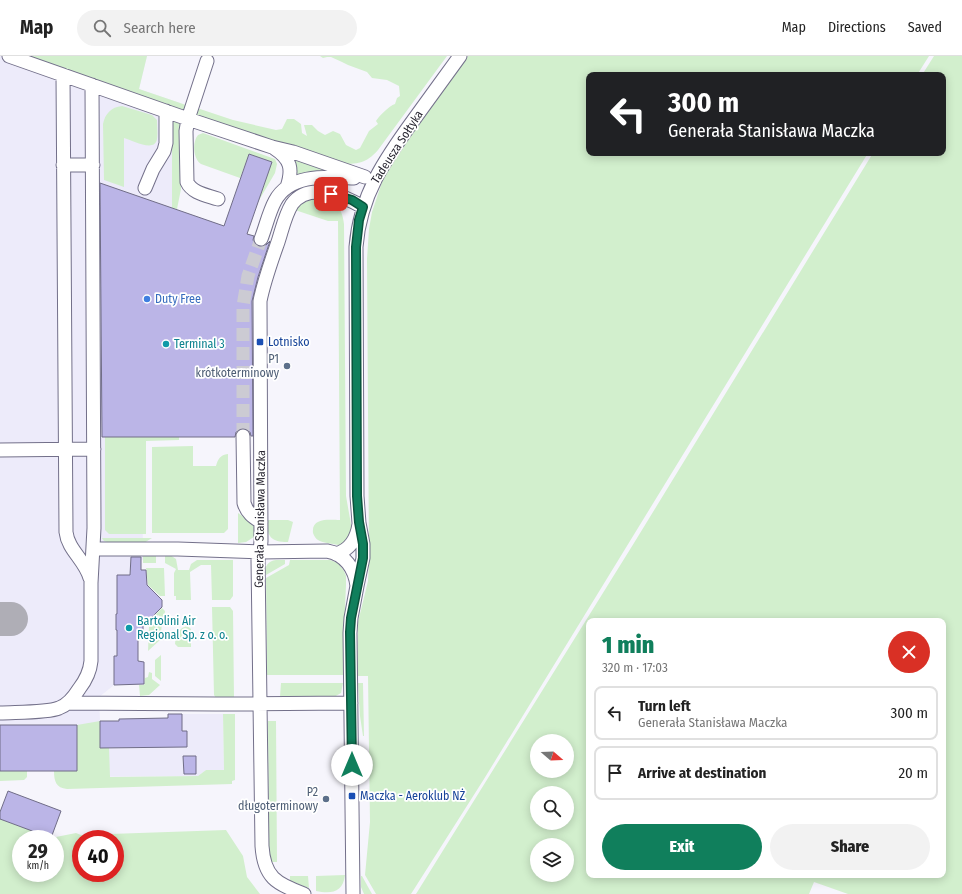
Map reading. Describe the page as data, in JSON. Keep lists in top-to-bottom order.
{
  "streets": {
    "street": ["Tadeusza Sołtyka", "Generała Stanisława Maczka"]
  },
  "crossings": [
    ["Tadeusza Sołtyka", "Generała Stanisława Maczka"]
  ],
  "places": {
    "other": [
      "Duty Free",
      "Terminal 3",
      "P1 krótkoterminowy",
      "Bartolini Air Regional Sp. z o. o.",
      "P2 długoterminowy"
    ],
    "transit": ["Lotnisko", "Maczka - Aeroklub NŻ"]
  },
  "north": "right",
  "page": {
    "header": "Map",
    "search": "Search here",
    "nav": ["Map", "Directions", "Saved"],
    "turn": ["300 m", "Generała Stanisława Maczka"],
    "heading": ["1 min", "320 m · 17:03"],
    "list": [
      {
        "name": "Turn left",
        "note": "Generała Stanisława Maczka",
        "value": "300 m"
      },
      {
        "name": "Arrive at destination",
        "value": "20 m"
      }
    ],
    "buttons": ["Exit", "Share"],
    "speed": "29 km/h",
    "limit": "40"
  }
}
